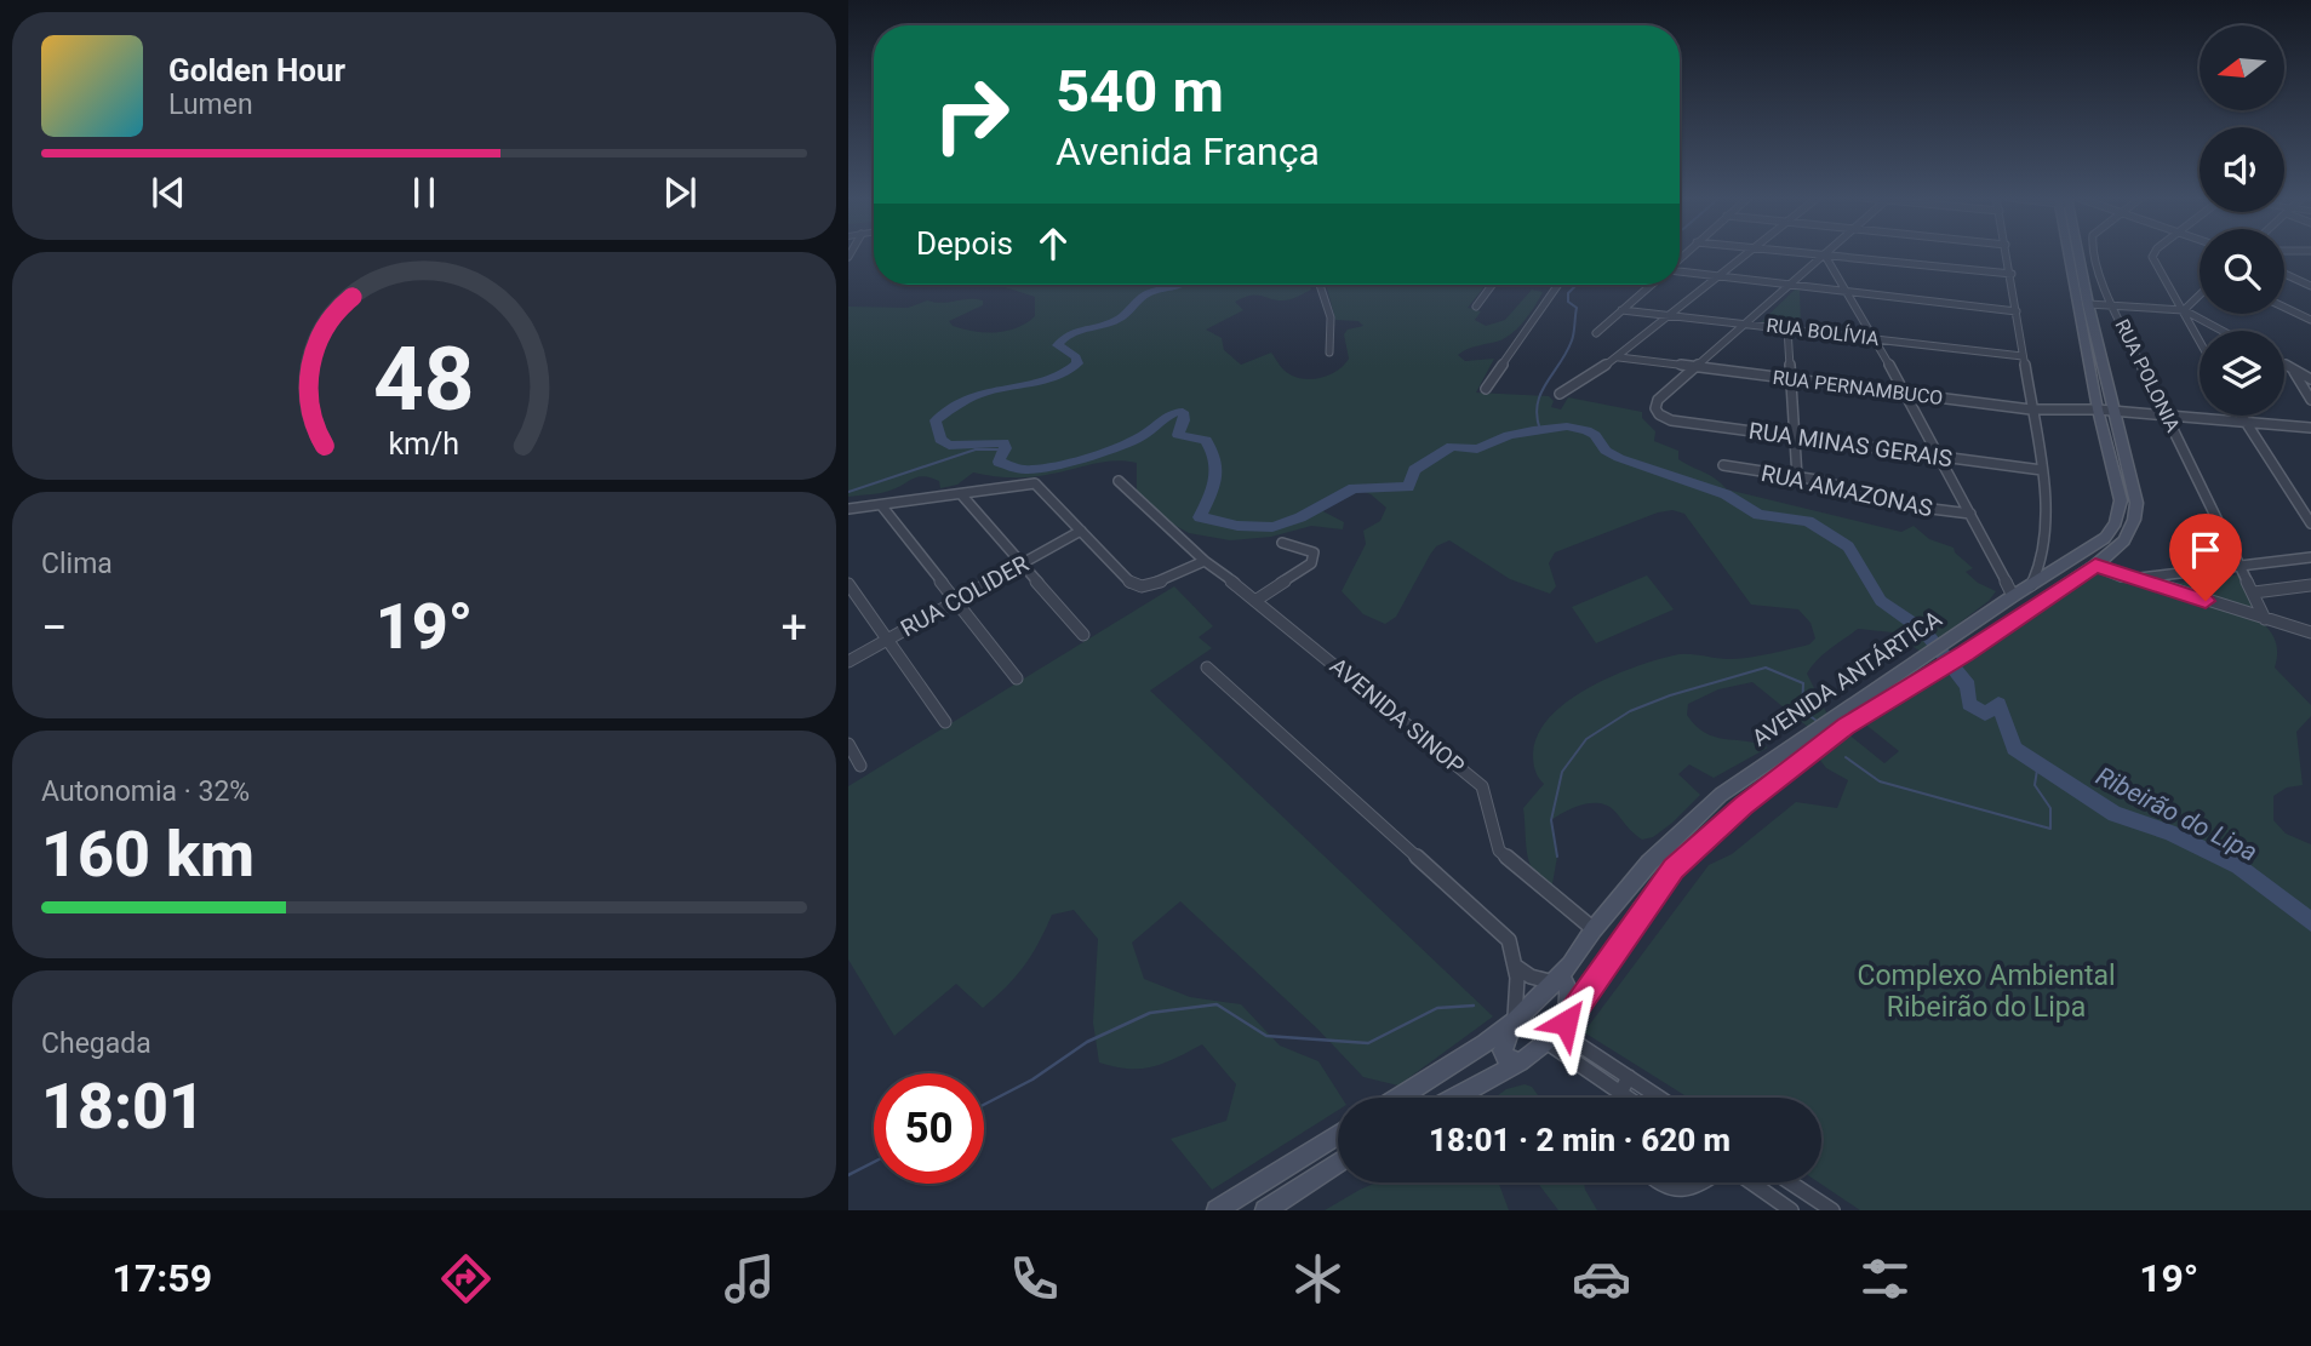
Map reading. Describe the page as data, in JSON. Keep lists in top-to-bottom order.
{
  "streets": {
    "main road": ["AVENIDA ANTÁRTICA"],
    "street": [
      "RUA BOLÍVIA",
      "RUA POLONIA",
      "RUA PERNAMBUCO",
      "RUA MINAS GERAIS",
      "RUA AMAZONAS",
      "RUA COLIDER",
      "AVENIDA SINOP"
    ]
  },
  "crossings": [
    ["RUA POLONIA", "RUA PERNAMBUCO"],
    ["RUA PERNAMBUCO", "RUA MINAS GERAIS"],
    ["RUA PERNAMBUCO", "AVENIDA ANTÁRTICA"],
    ["AVENIDA ANTÁRTICA", "AVENIDA SINOP"]
  ],
  "water": ["Ribeirão do Lipa"],
  "parks": ["Complexo Ambiental Ribeirão do Lipa"],
  "north": "left",
  "page": {
    "turn": ["540 m", "Avenida França"],
    "song": ["Golden Hour", "Lumen"],
    "then": "Depois",
    "tile": [
      "Clima",
      ["Autonomia · 32%", "160 km"],
      ["Chegada", "18:01"]
    ],
    "heat": ["−", "19°", "+"],
    "limit": "50",
    "trip": "18:01 · 2 min · 620 m",
    "tabs": ["17:59", "19°"],
    "gauge": ["48", "km/h"]
  }
}
